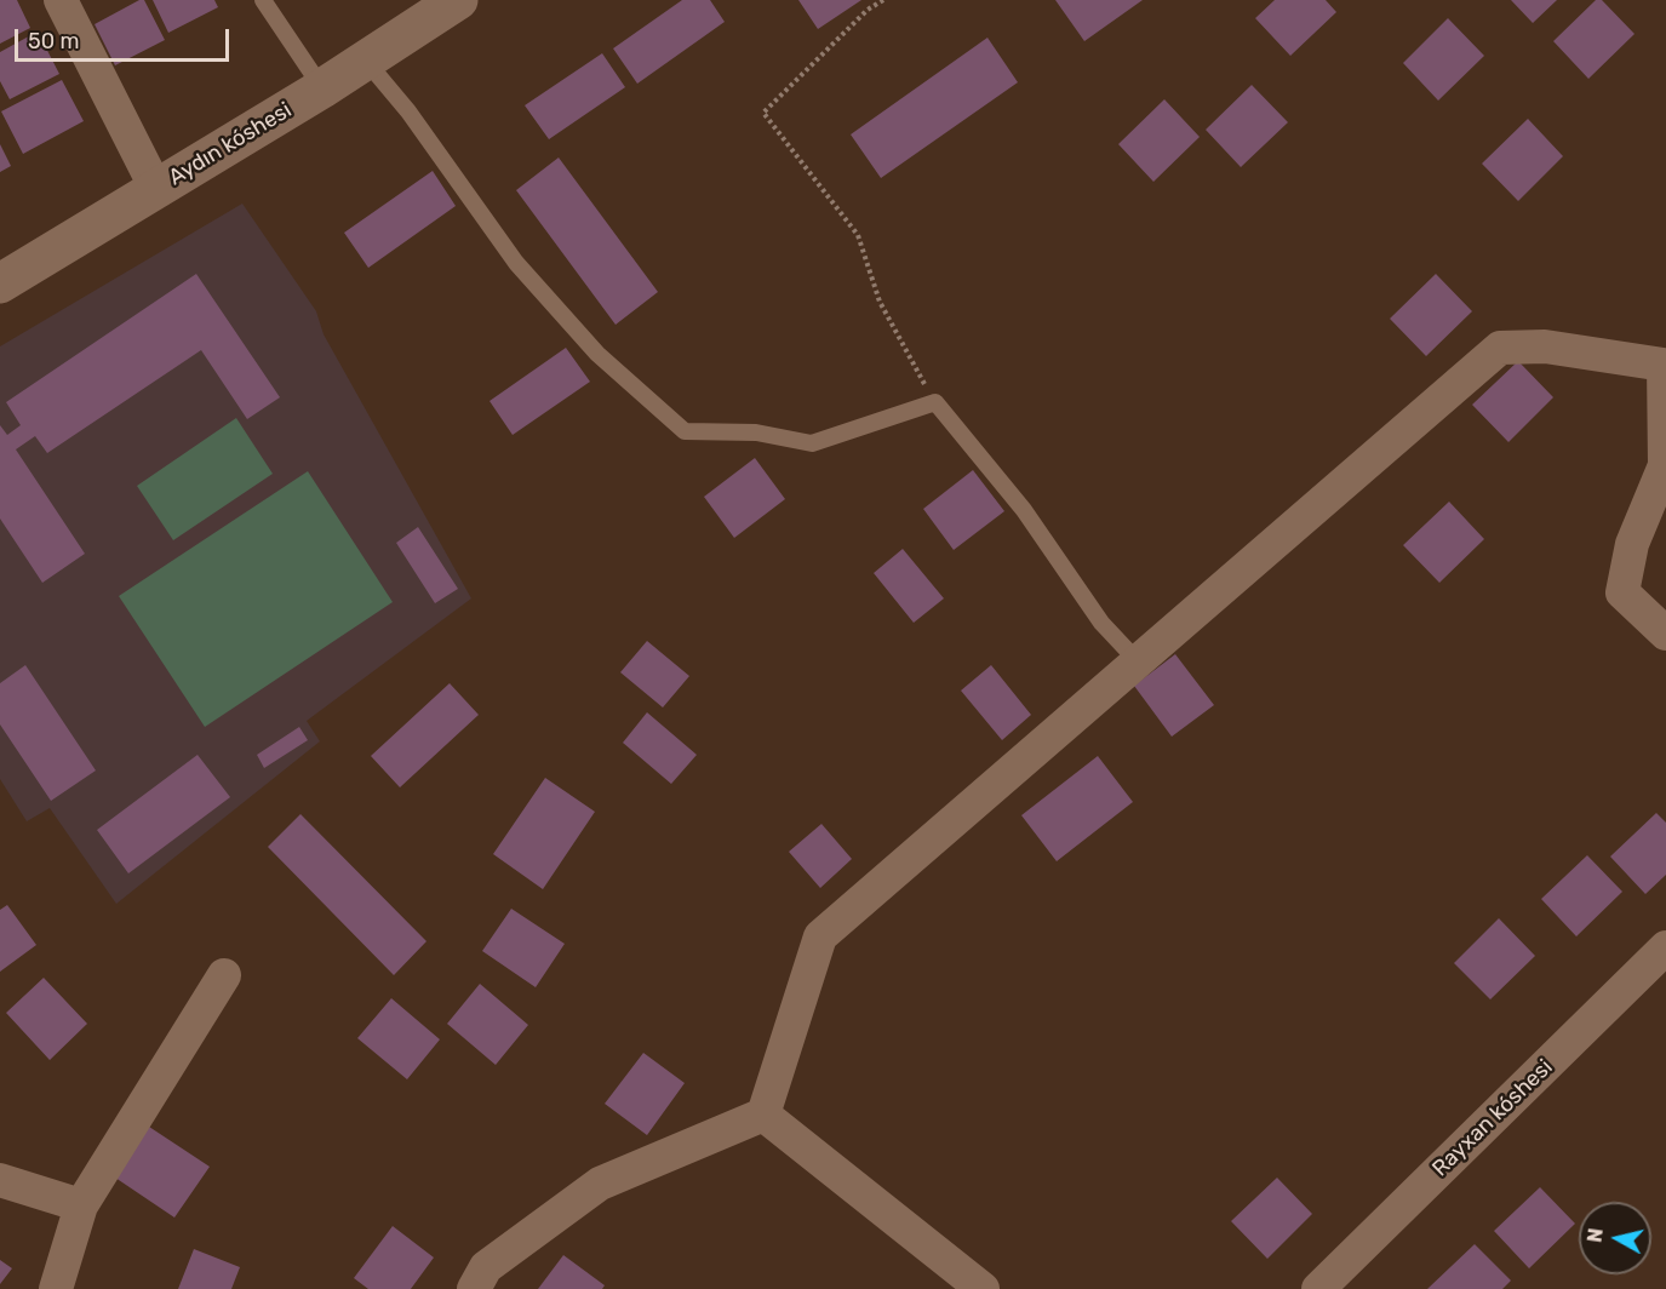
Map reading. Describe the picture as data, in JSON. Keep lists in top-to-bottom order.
{
  "streets": {
    "street": ["Aydın kóshesi", "Rayxan kóshesi"]
  },
  "scale_bar": "50 m",
  "north": "left"
}
